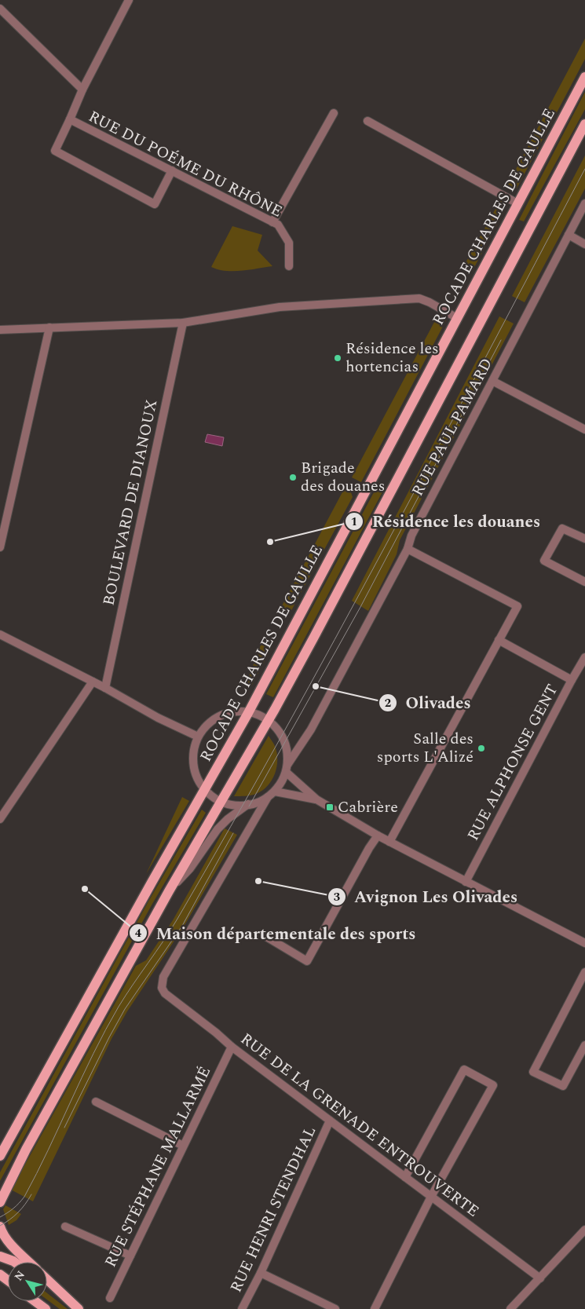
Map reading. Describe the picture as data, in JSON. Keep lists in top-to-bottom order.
{
  "streets": {
    "main road": ["ROCADE CHARLES DE GAULLE"],
    "street": [
      "RUE DU POÉME DU RHÔNE",
      "RUE PAUL PAMARD",
      "BOULEVARD DE DIANOUX",
      "RUE ALPHONSE GENT",
      "RUE DE LA GRENADE ENTROUVERTE",
      "RUE STÉPHANE MALLARMÉ",
      "RUE HENRI STENDHAL"
    ]
  },
  "crossings": [
    ["RUE DE LA GRENADE ENTROUVERTE", "RUE STÉPHANE MALLARMÉ"],
    ["RUE DE LA GRENADE ENTROUVERTE", "RUE HENRI STENDHAL"]
  ],
  "places": {
    "other": [
      "Résidence les hortencias",
      "Brigade des douanes",
      "Résidence les douanes",
      "Olivades",
      "Salle des sports L'Alizé",
      "Avignon Les Olivades",
      "Maison départementale des sports"
    ],
    "transit": ["Cabrière"]
  },
  "north": "top left"
}
